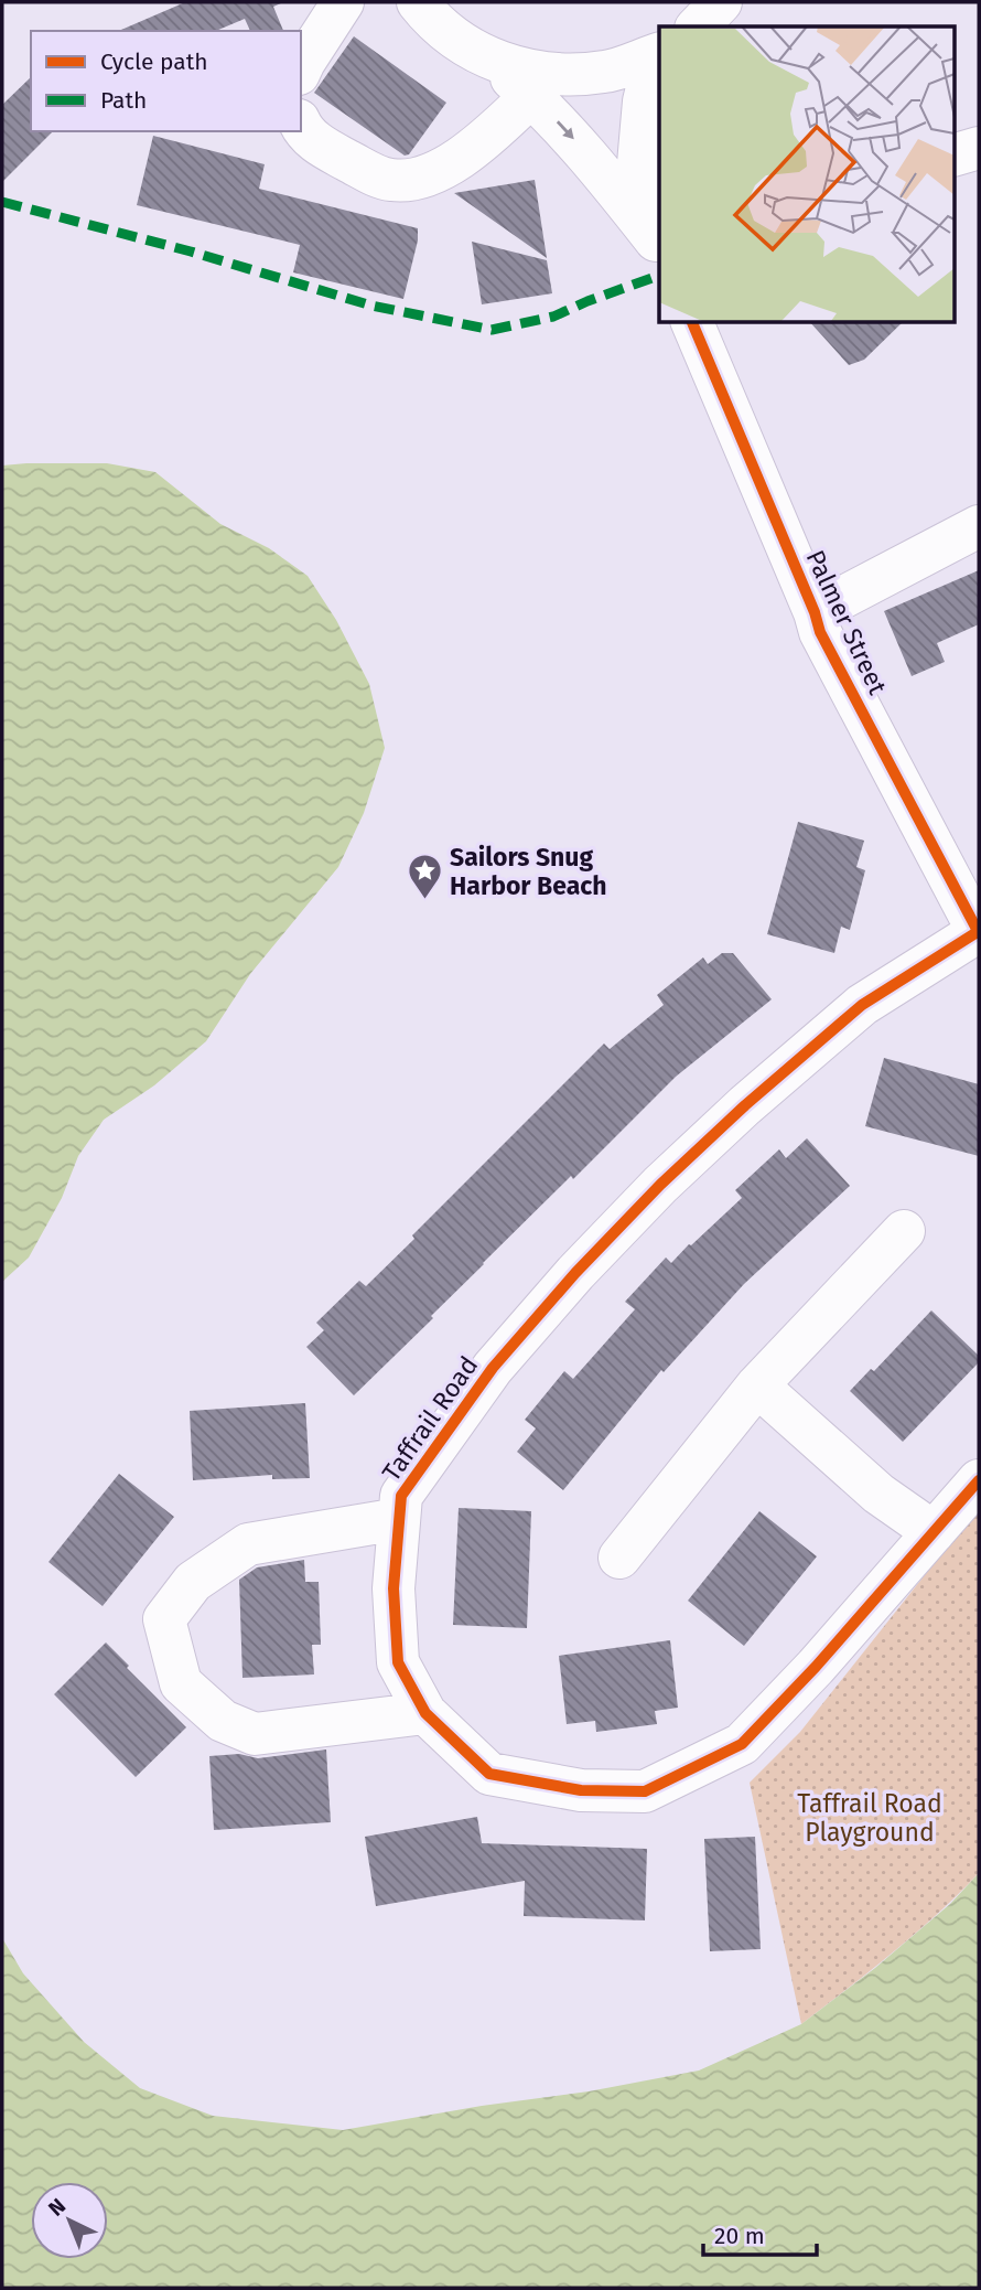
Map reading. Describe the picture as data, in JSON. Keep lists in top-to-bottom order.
{
  "streets": {
    "street": ["Palmer Street", "Taffrail Road"]
  },
  "crossings": [
    ["Palmer Street", "Taffrail Road"]
  ],
  "parks": ["Taffrail Road Playground"],
  "places": {
    "place": ["Sailors Snug Harbor Beach"]
  },
  "legend": ["Cycle path", "Path"],
  "scale_bar": "20 m",
  "north": "top left"
}
